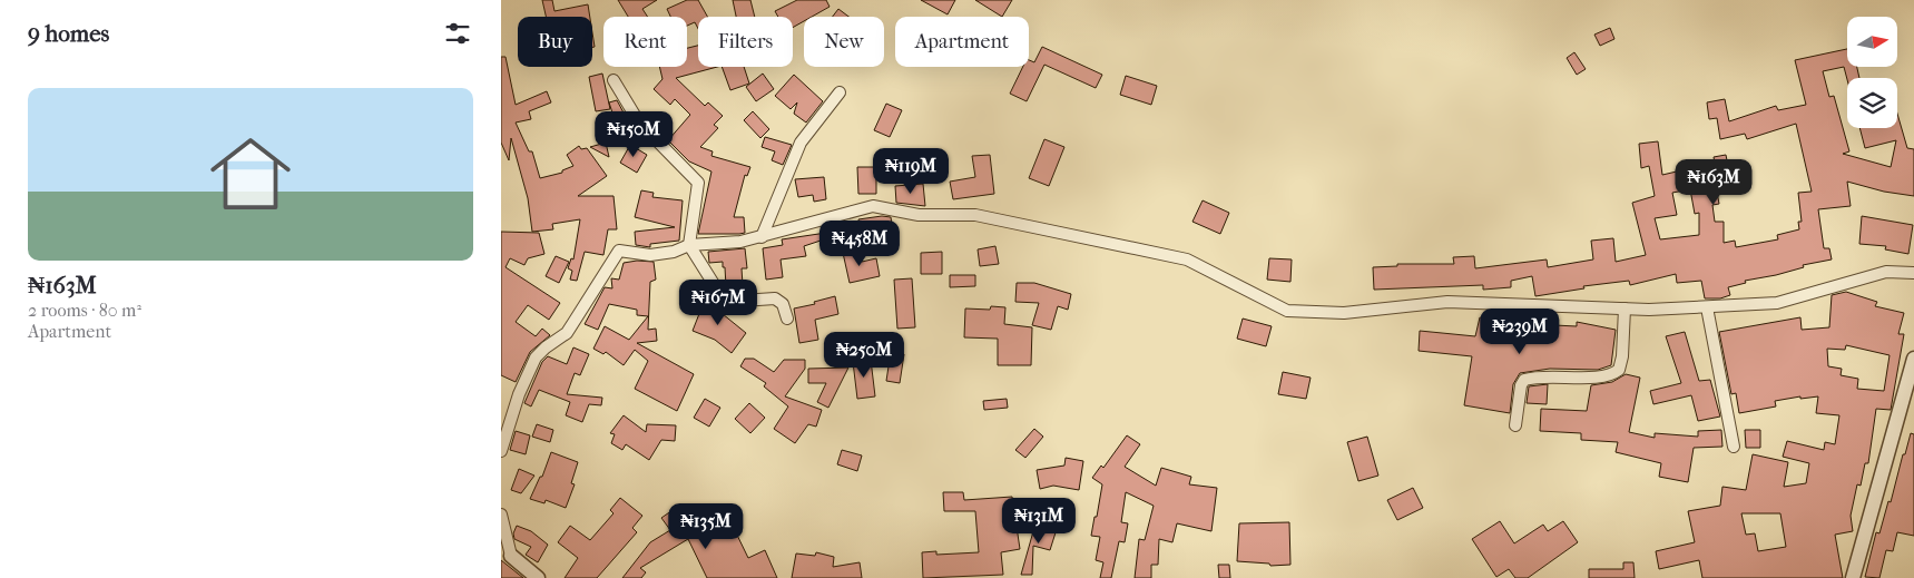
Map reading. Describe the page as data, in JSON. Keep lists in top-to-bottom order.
{
  "north": "right",
  "page": {
    "heading": "9 homes",
    "chip": [
      "Buy",
      "Rent",
      "Filters",
      "New",
      "Apartment"
    ],
    "list": [
      {
        "name": "₦163M",
        "note": "2 rooms · 80 m² · Apartment"
      }
    ],
    "price": [
      "₦150M",
      "₦119M",
      "₦163M",
      "₦458M",
      "₦167M",
      "₦239M",
      "₦250M",
      "₦131M",
      "₦135M"
    ]
  }
}
